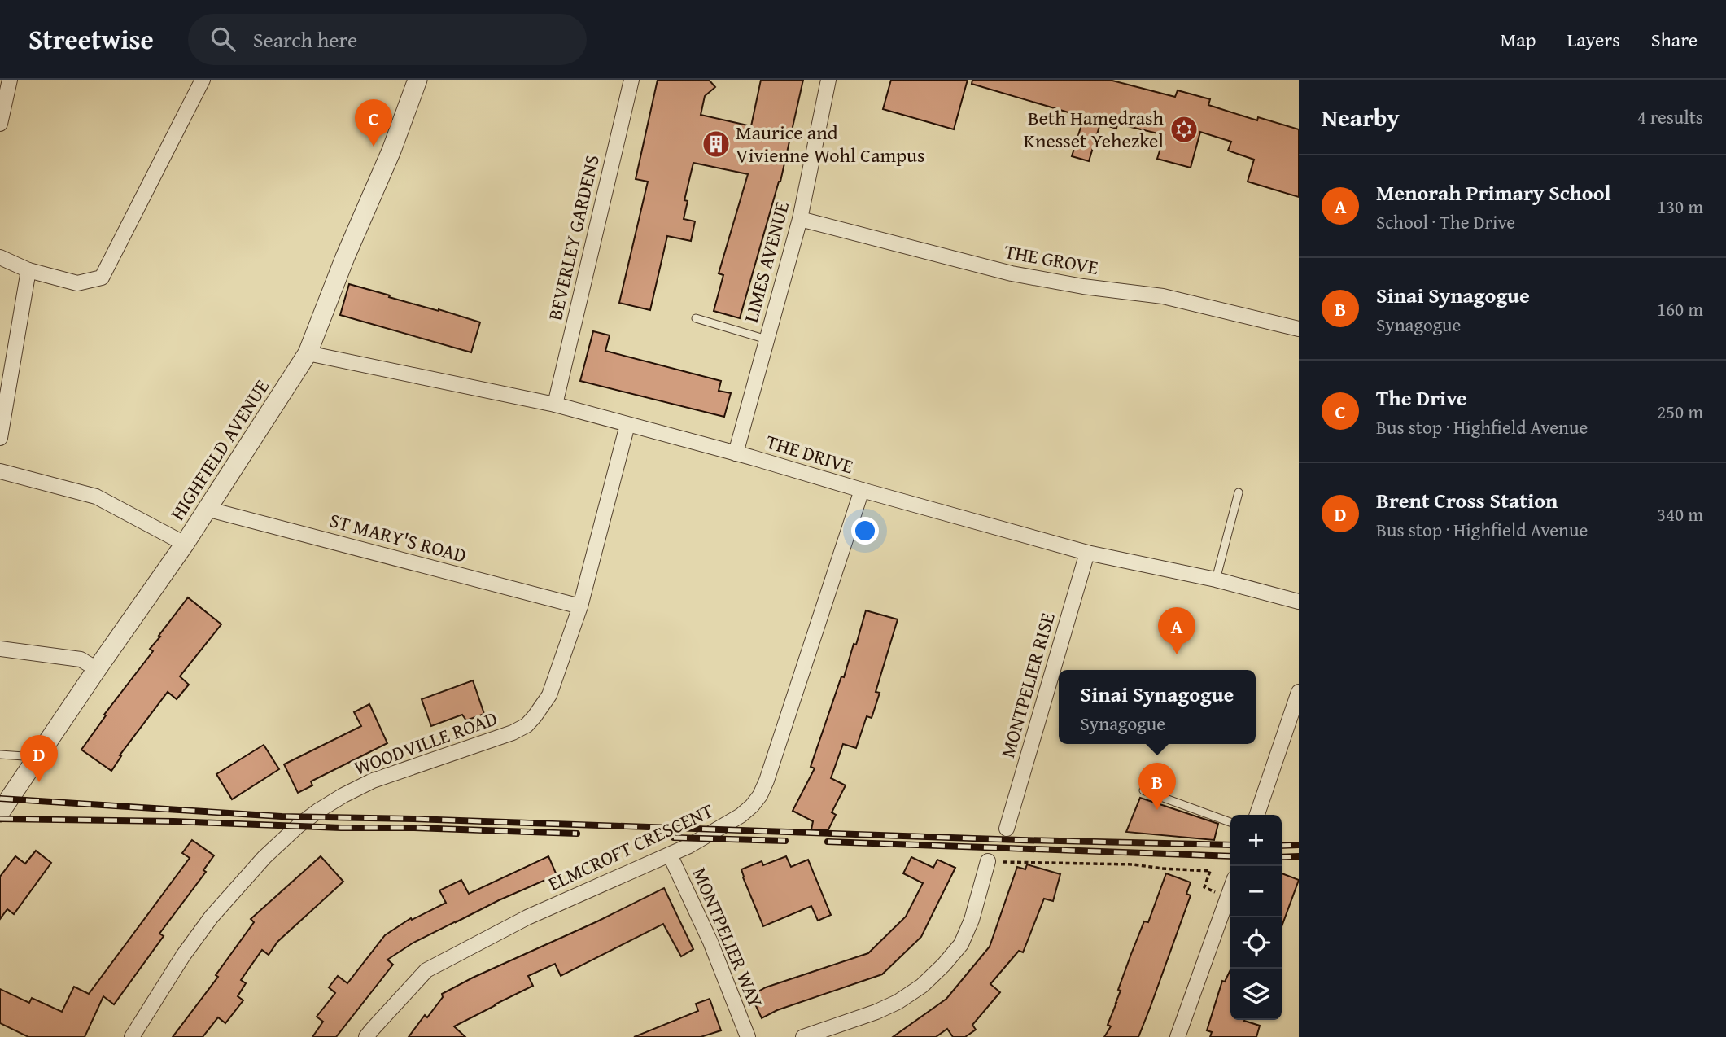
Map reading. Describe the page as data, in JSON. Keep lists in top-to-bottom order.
{
  "streets": {
    "street": [
      "BEVERLEY GARDENS",
      "THE GROVE",
      "LIMES AVENUE",
      "HIGHFIELD AVENUE",
      "THE DRIVE",
      "ST MARY'S ROAD",
      "MONTPELIER RISE",
      "WOODVILLE ROAD",
      "ELMCROFT CRESCENT",
      "MONTPELIER WAY"
    ]
  },
  "crossings": [
    ["BEVERLEY GARDENS", "THE DRIVE"],
    ["THE GROVE", "LIMES AVENUE"],
    ["LIMES AVENUE", "THE DRIVE"],
    ["HIGHFIELD AVENUE", "THE DRIVE"],
    ["HIGHFIELD AVENUE", "ST MARY'S ROAD"],
    ["THE DRIVE", "MONTPELIER RISE"],
    ["THE DRIVE", "WOODVILLE ROAD"],
    ["THE DRIVE", "ELMCROFT CRESCENT"],
    ["ST MARY'S ROAD", "WOODVILLE ROAD"],
    ["ELMCROFT CRESCENT", "MONTPELIER WAY"]
  ],
  "places": {
    "synagogue": ["Beth Hamedrash Knesset Yehezkel"],
    "building": ["Maurice and Vivienne Wohl Campus"]
  },
  "page": {
    "header": "Streetwise",
    "search": "Search here",
    "nav": ["Map", "Layers", "Share"],
    "heading": ["Nearby", "4 results"],
    "pins": [
      "C",
      "A",
      "D",
      "B"
    ],
    "list": [
      {
        "mark": "A",
        "name": "Menorah Primary School",
        "note": "School · The Drive",
        "value": "130 m"
      },
      {
        "mark": "B",
        "name": "Sinai Synagogue",
        "note": "Synagogue",
        "value": "160 m"
      },
      {
        "mark": "C",
        "name": "The Drive",
        "note": "Bus stop · Highfield Avenue",
        "value": "250 m"
      },
      {
        "mark": "D",
        "name": "Brent Cross Station",
        "note": "Bus stop · Highfield Avenue",
        "value": "340 m"
      }
    ],
    "popup": ["Sinai Synagogue", "Synagogue"],
    "map_buttons": ["+", "−"]
  }
}
